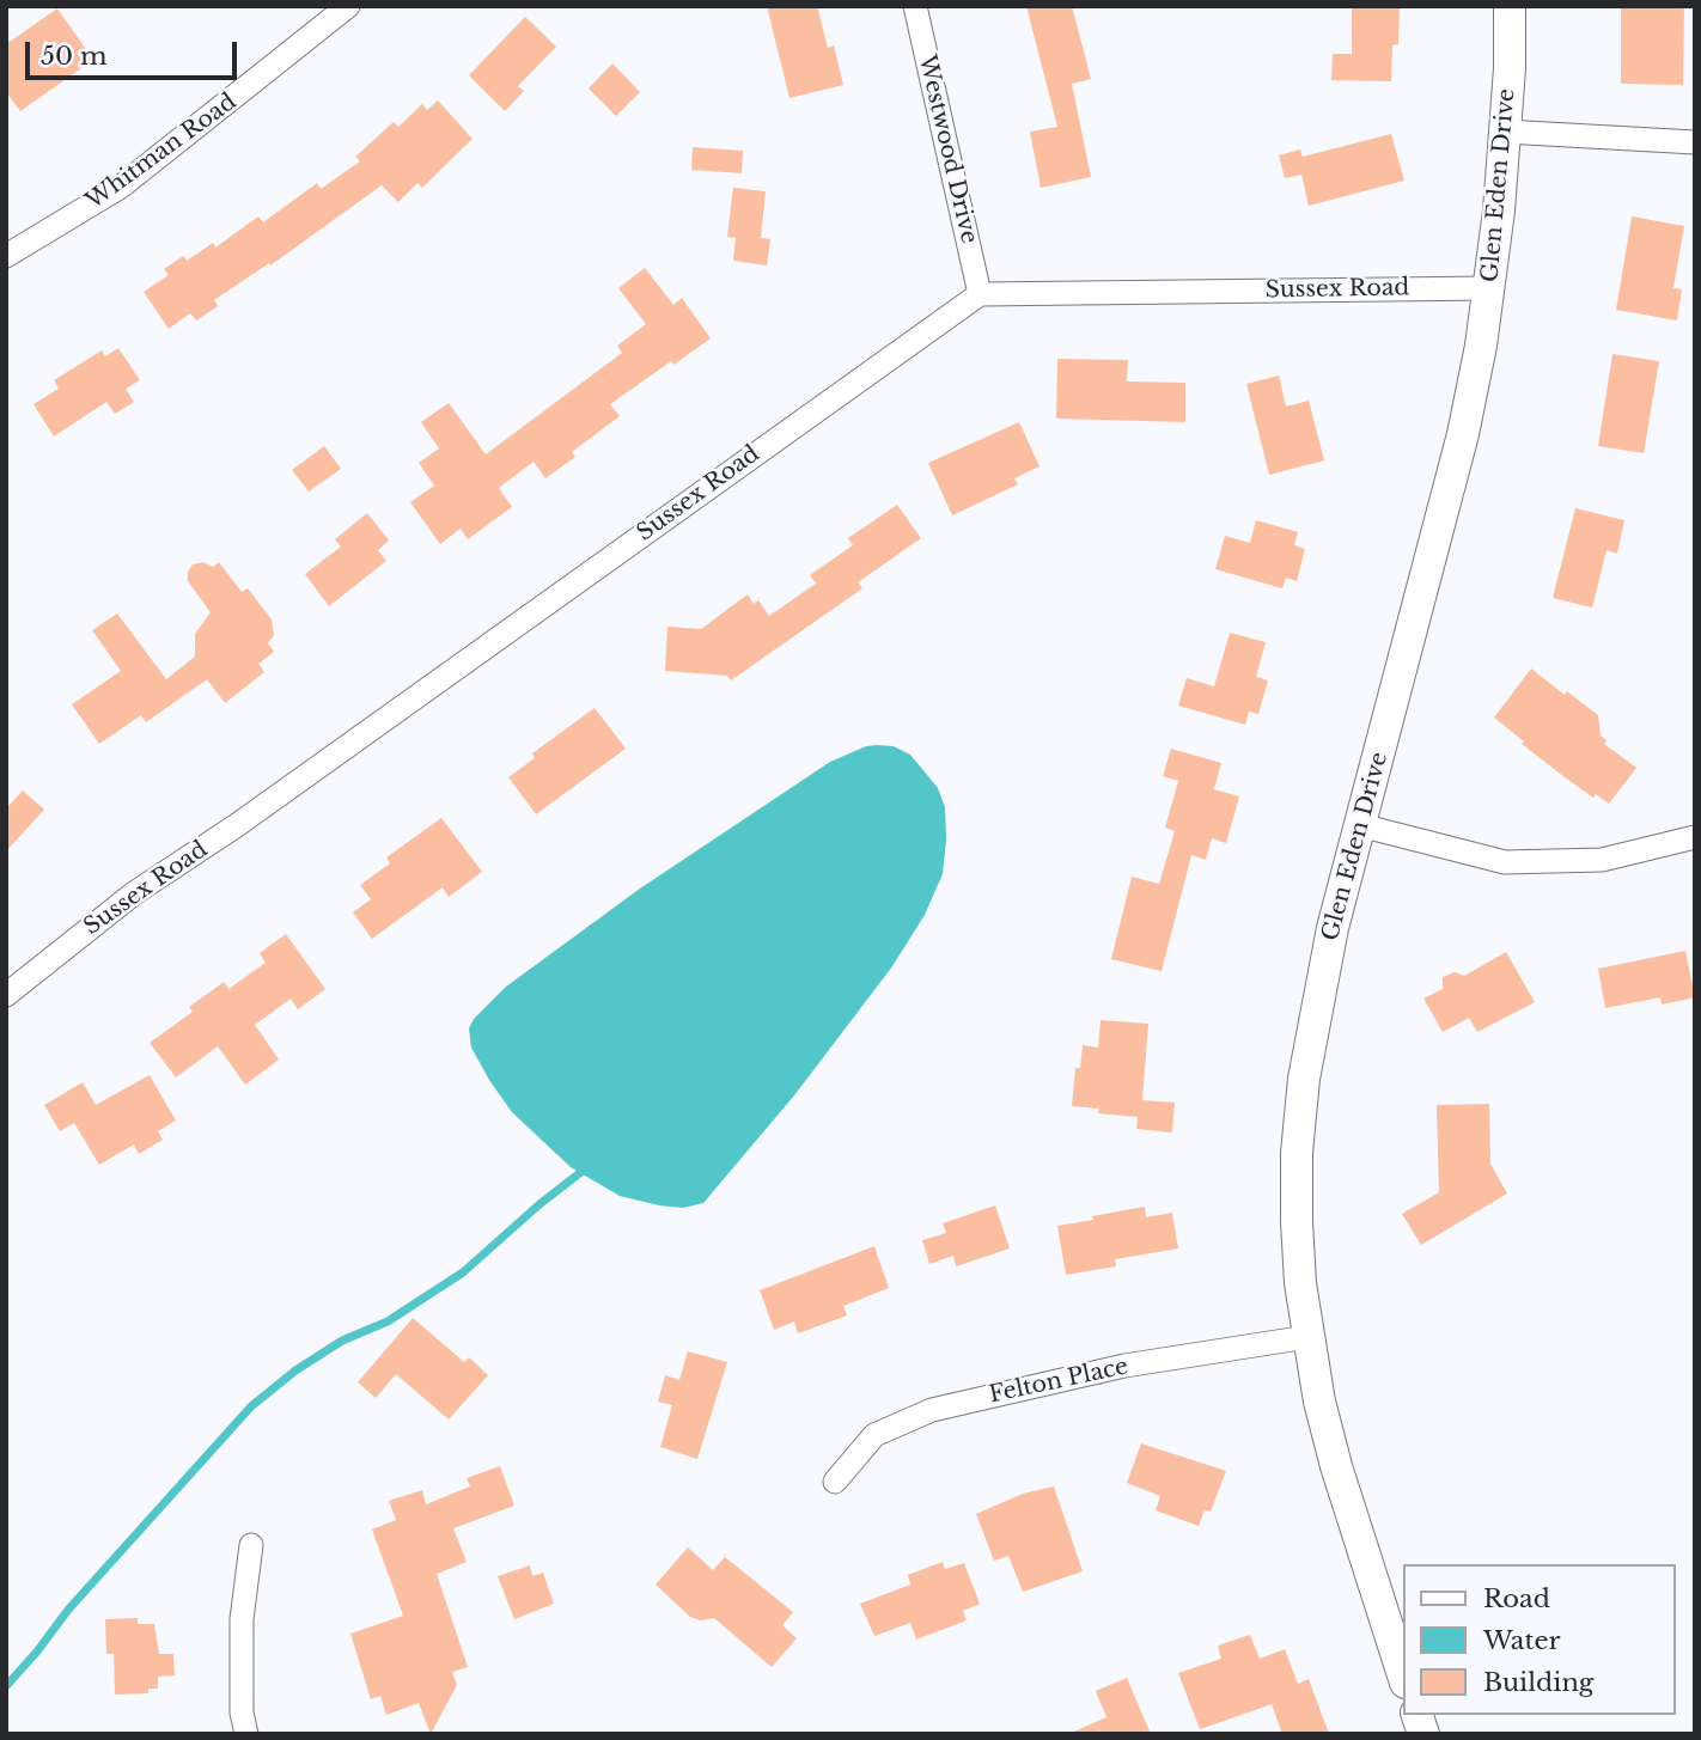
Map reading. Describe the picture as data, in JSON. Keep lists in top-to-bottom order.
{
  "streets": {
    "main road": ["Glen Eden Drive"],
    "street": [
      "Westwood Drive",
      "Whitman Road",
      "Sussex Road",
      "Felton Place"
    ]
  },
  "crossings": [
    ["Westwood Drive", "Sussex Road"],
    ["Glen Eden Drive", "Sussex Road"],
    ["Glen Eden Drive", "Felton Place"]
  ],
  "legend": ["Road", "Water", "Building"],
  "scale_bar": "50 m"
}
